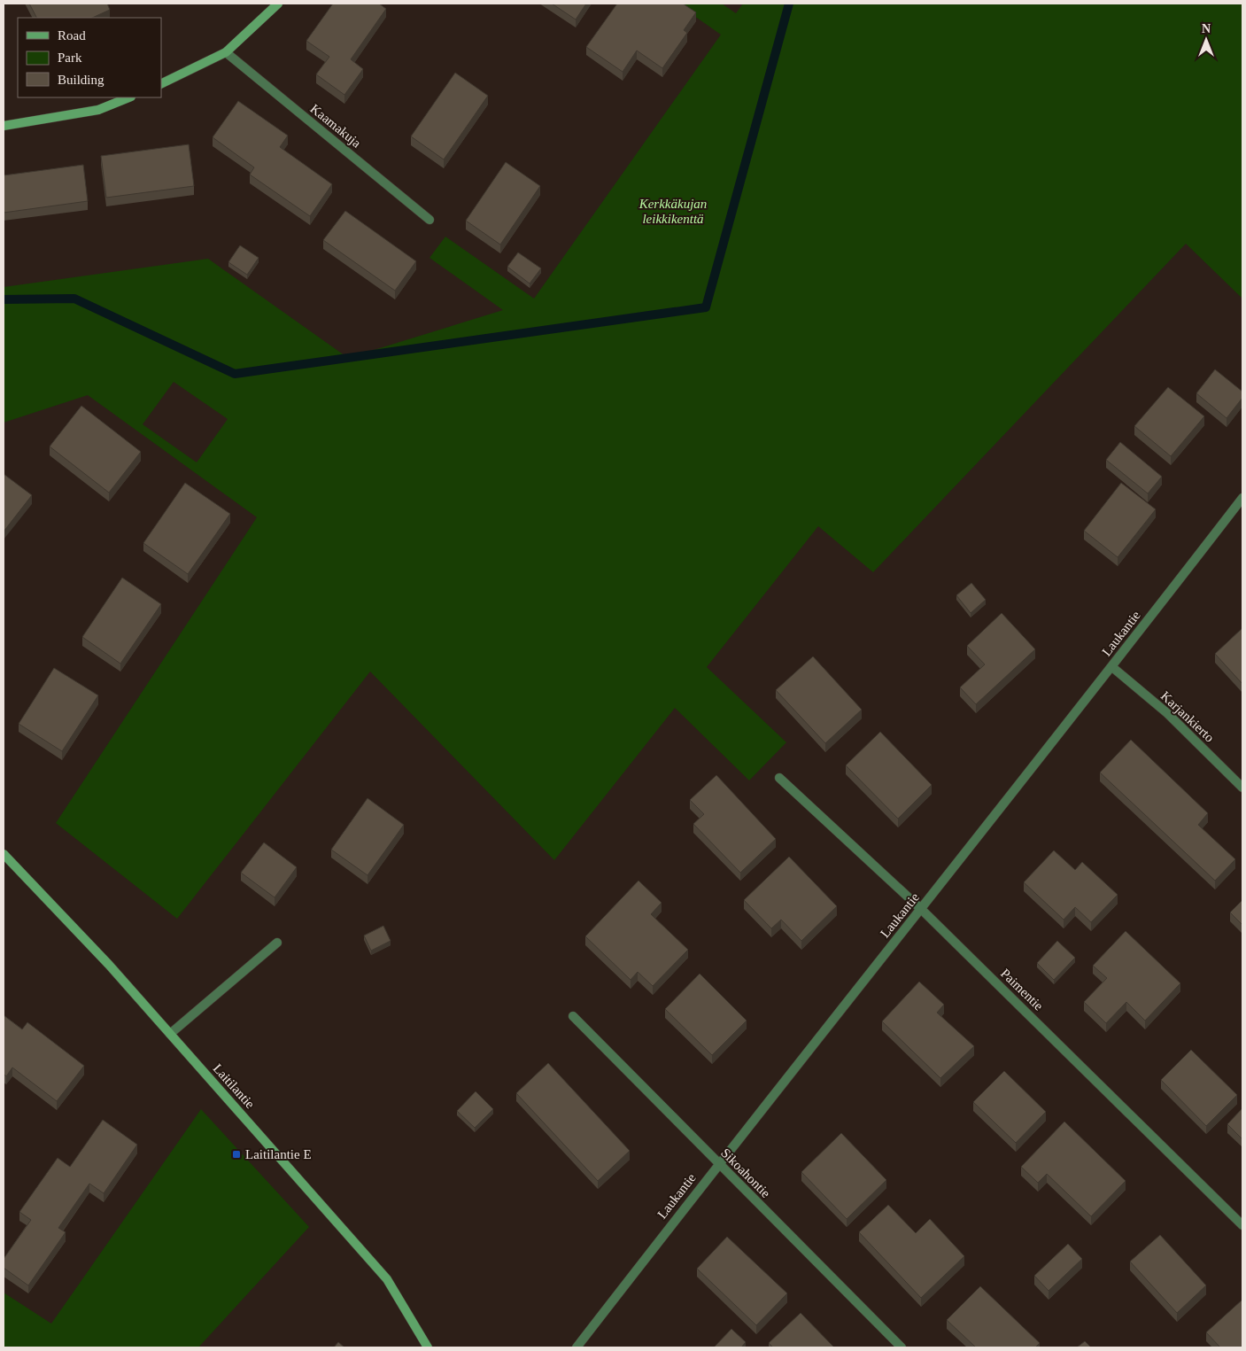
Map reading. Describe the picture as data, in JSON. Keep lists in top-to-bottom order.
{
  "streets": {
    "street": [
      "Kaamakuja",
      "Laukantie",
      "Karjankierto",
      "Paimentie",
      "Laitilantie",
      "Sikoahontie"
    ]
  },
  "crossings": [
    ["Laukantie", "Karjankierto"],
    ["Laukantie", "Paimentie"],
    ["Laukantie", "Sikoahontie"]
  ],
  "parks": ["Kerkkäkujan leikkikenttä"],
  "places": {
    "transit": ["Laitilantie E"]
  },
  "legend": ["Road", "Park", "Building"],
  "north": "top"
}
